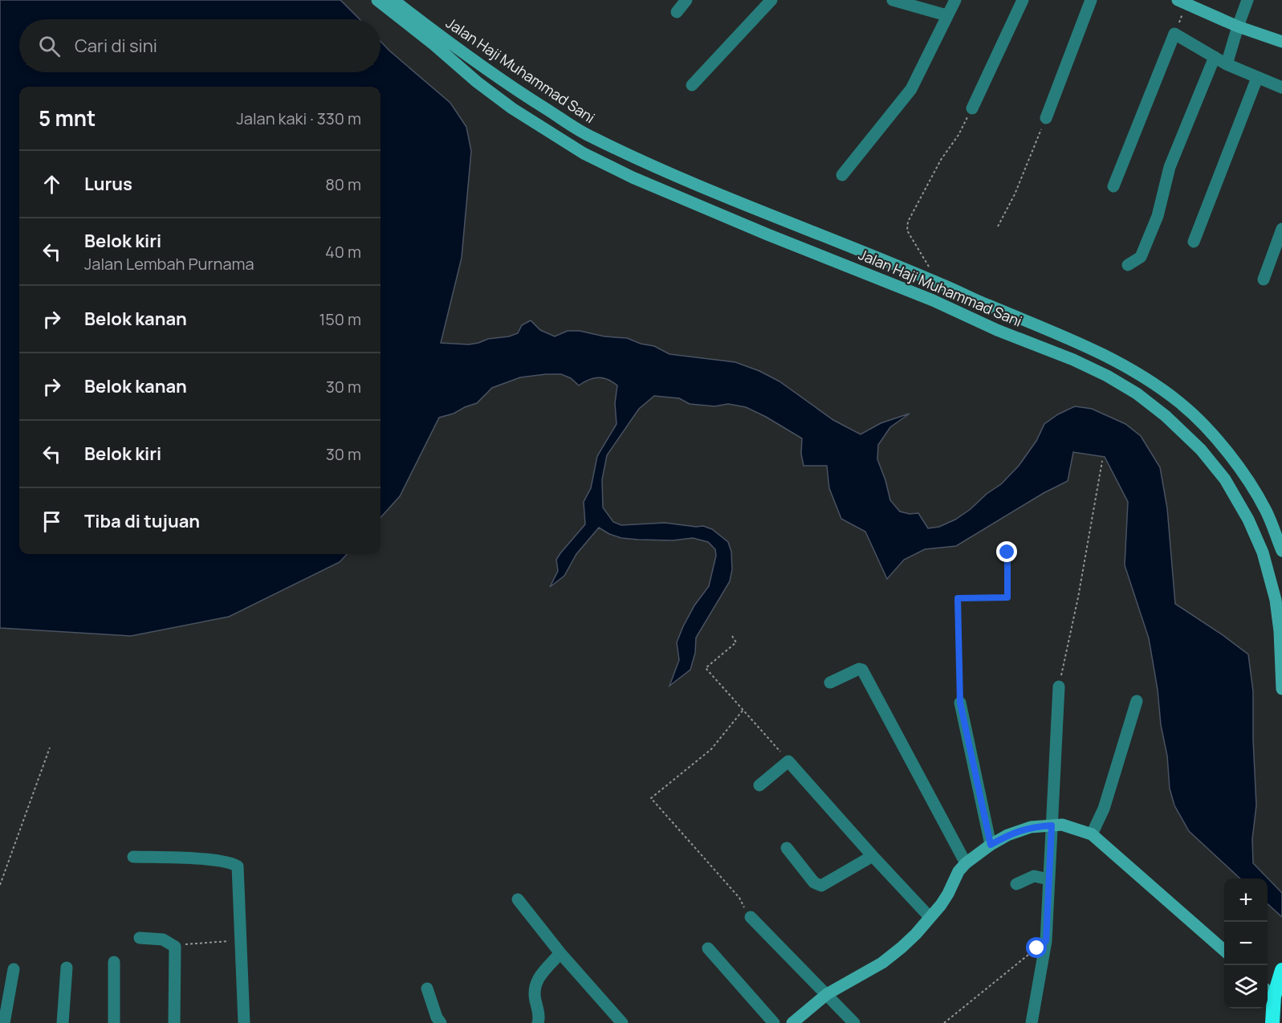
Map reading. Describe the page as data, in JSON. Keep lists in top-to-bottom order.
{
  "streets": {
    "main road": ["Jalan Haji Muhammad Sani"]
  },
  "page": {
    "search": "Cari di sini",
    "heading": ["5 mnt", "Jalan kaki · 330 m"],
    "list": [
      ["Lurus", "80 m"],
      ["Belok kiri", "Jalan Lembah Purnama", "40 m"],
      ["Belok kanan", "150 m"],
      ["Belok kanan", "30 m"],
      ["Belok kiri", "30 m"],
      "Tiba di tujuan"
    ],
    "map_buttons": ["+", "−"]
  }
}
